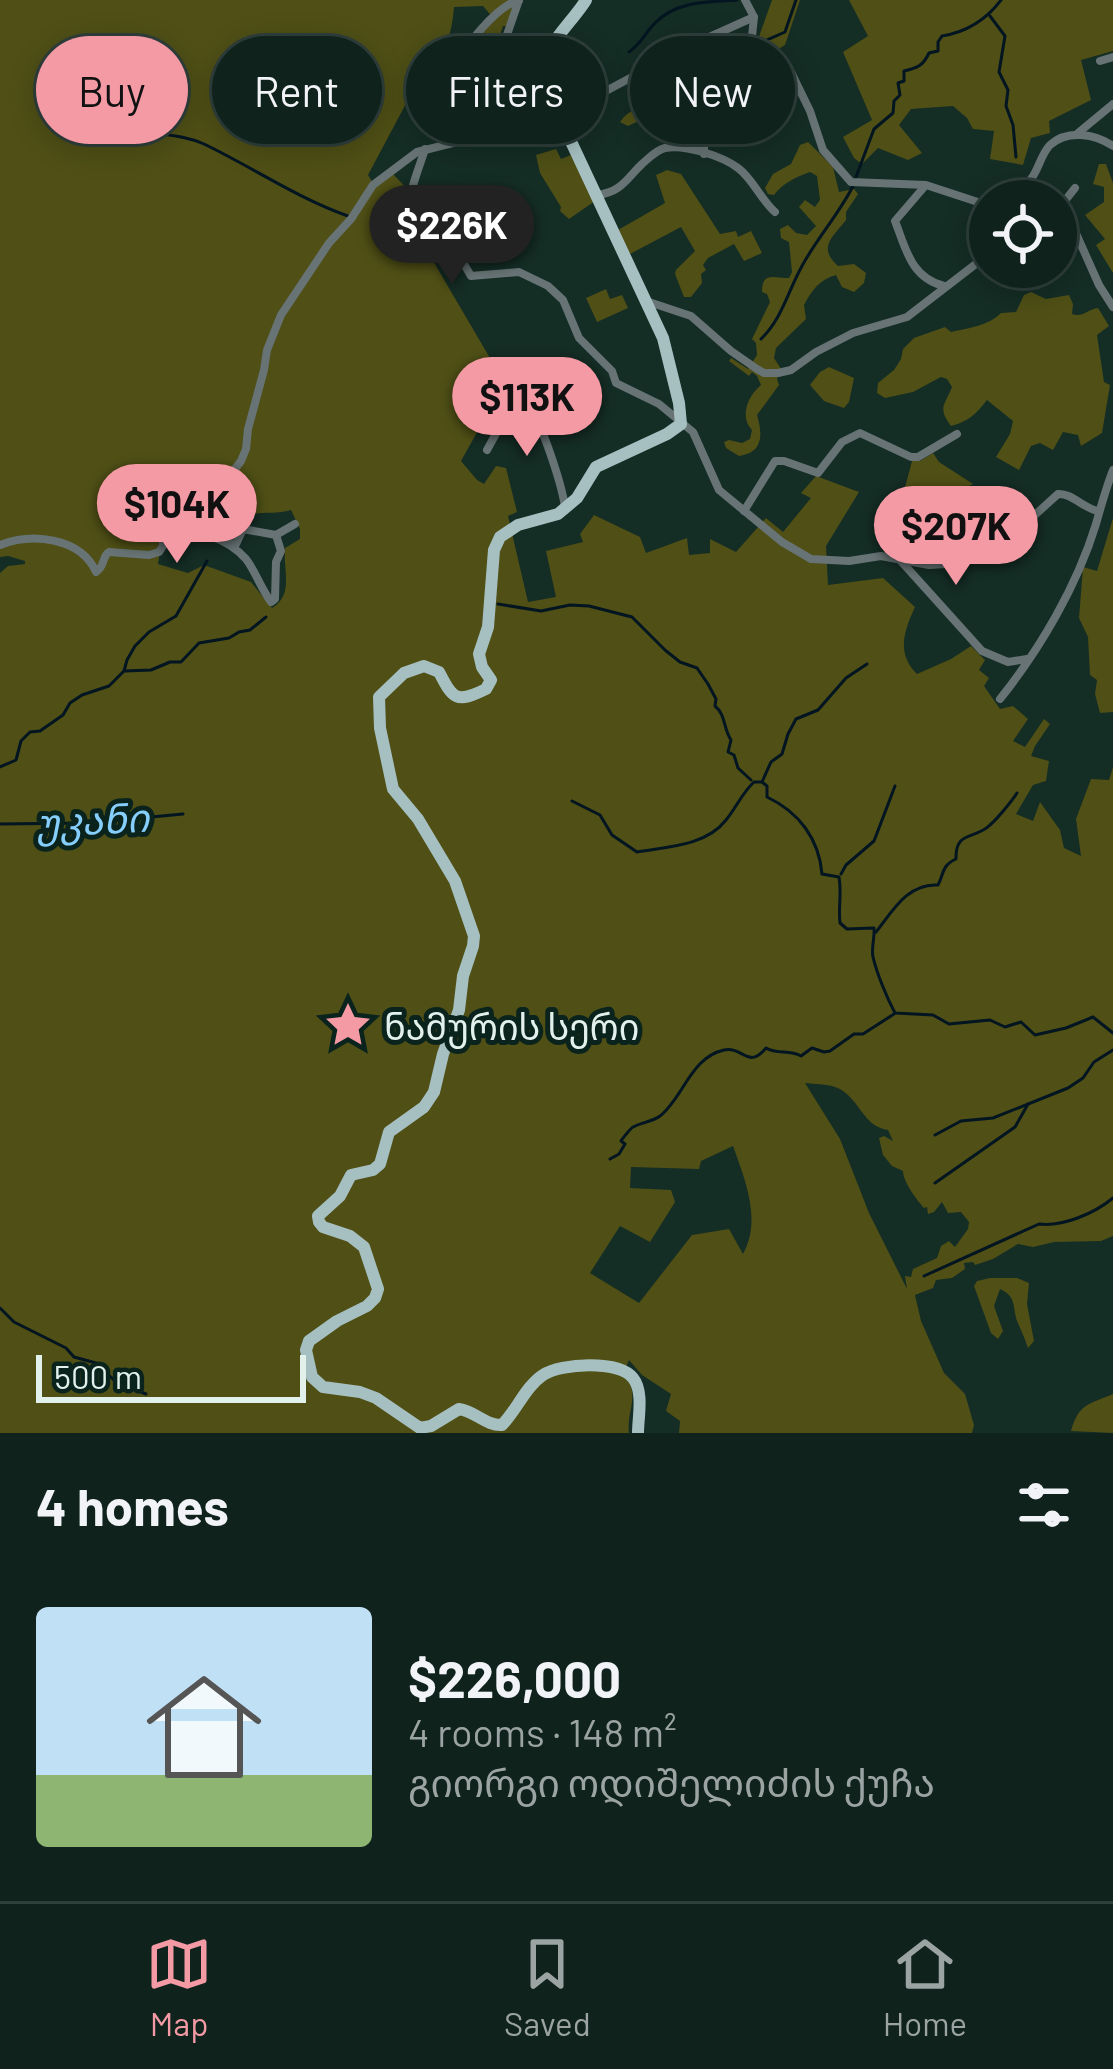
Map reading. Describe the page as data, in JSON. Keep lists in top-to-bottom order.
{
  "water": ["უკანი"],
  "places": {
    "place": ["ნამურის სერი"]
  },
  "scale_bar": "500 m",
  "page": {
    "chip": [
      "Buy",
      "Rent",
      "Filters",
      "New"
    ],
    "price": [
      "$226K",
      "$113K",
      "$104K",
      "$207K"
    ],
    "scale": "500 m",
    "heading": "4 homes",
    "list": [
      {
        "name": "$226,000",
        "note": "4 rooms · 148 m² · გიორგი ოდიშელიძის ქუჩა"
      }
    ],
    "tabs": ["Map", "Saved", "Home"]
  }
}
